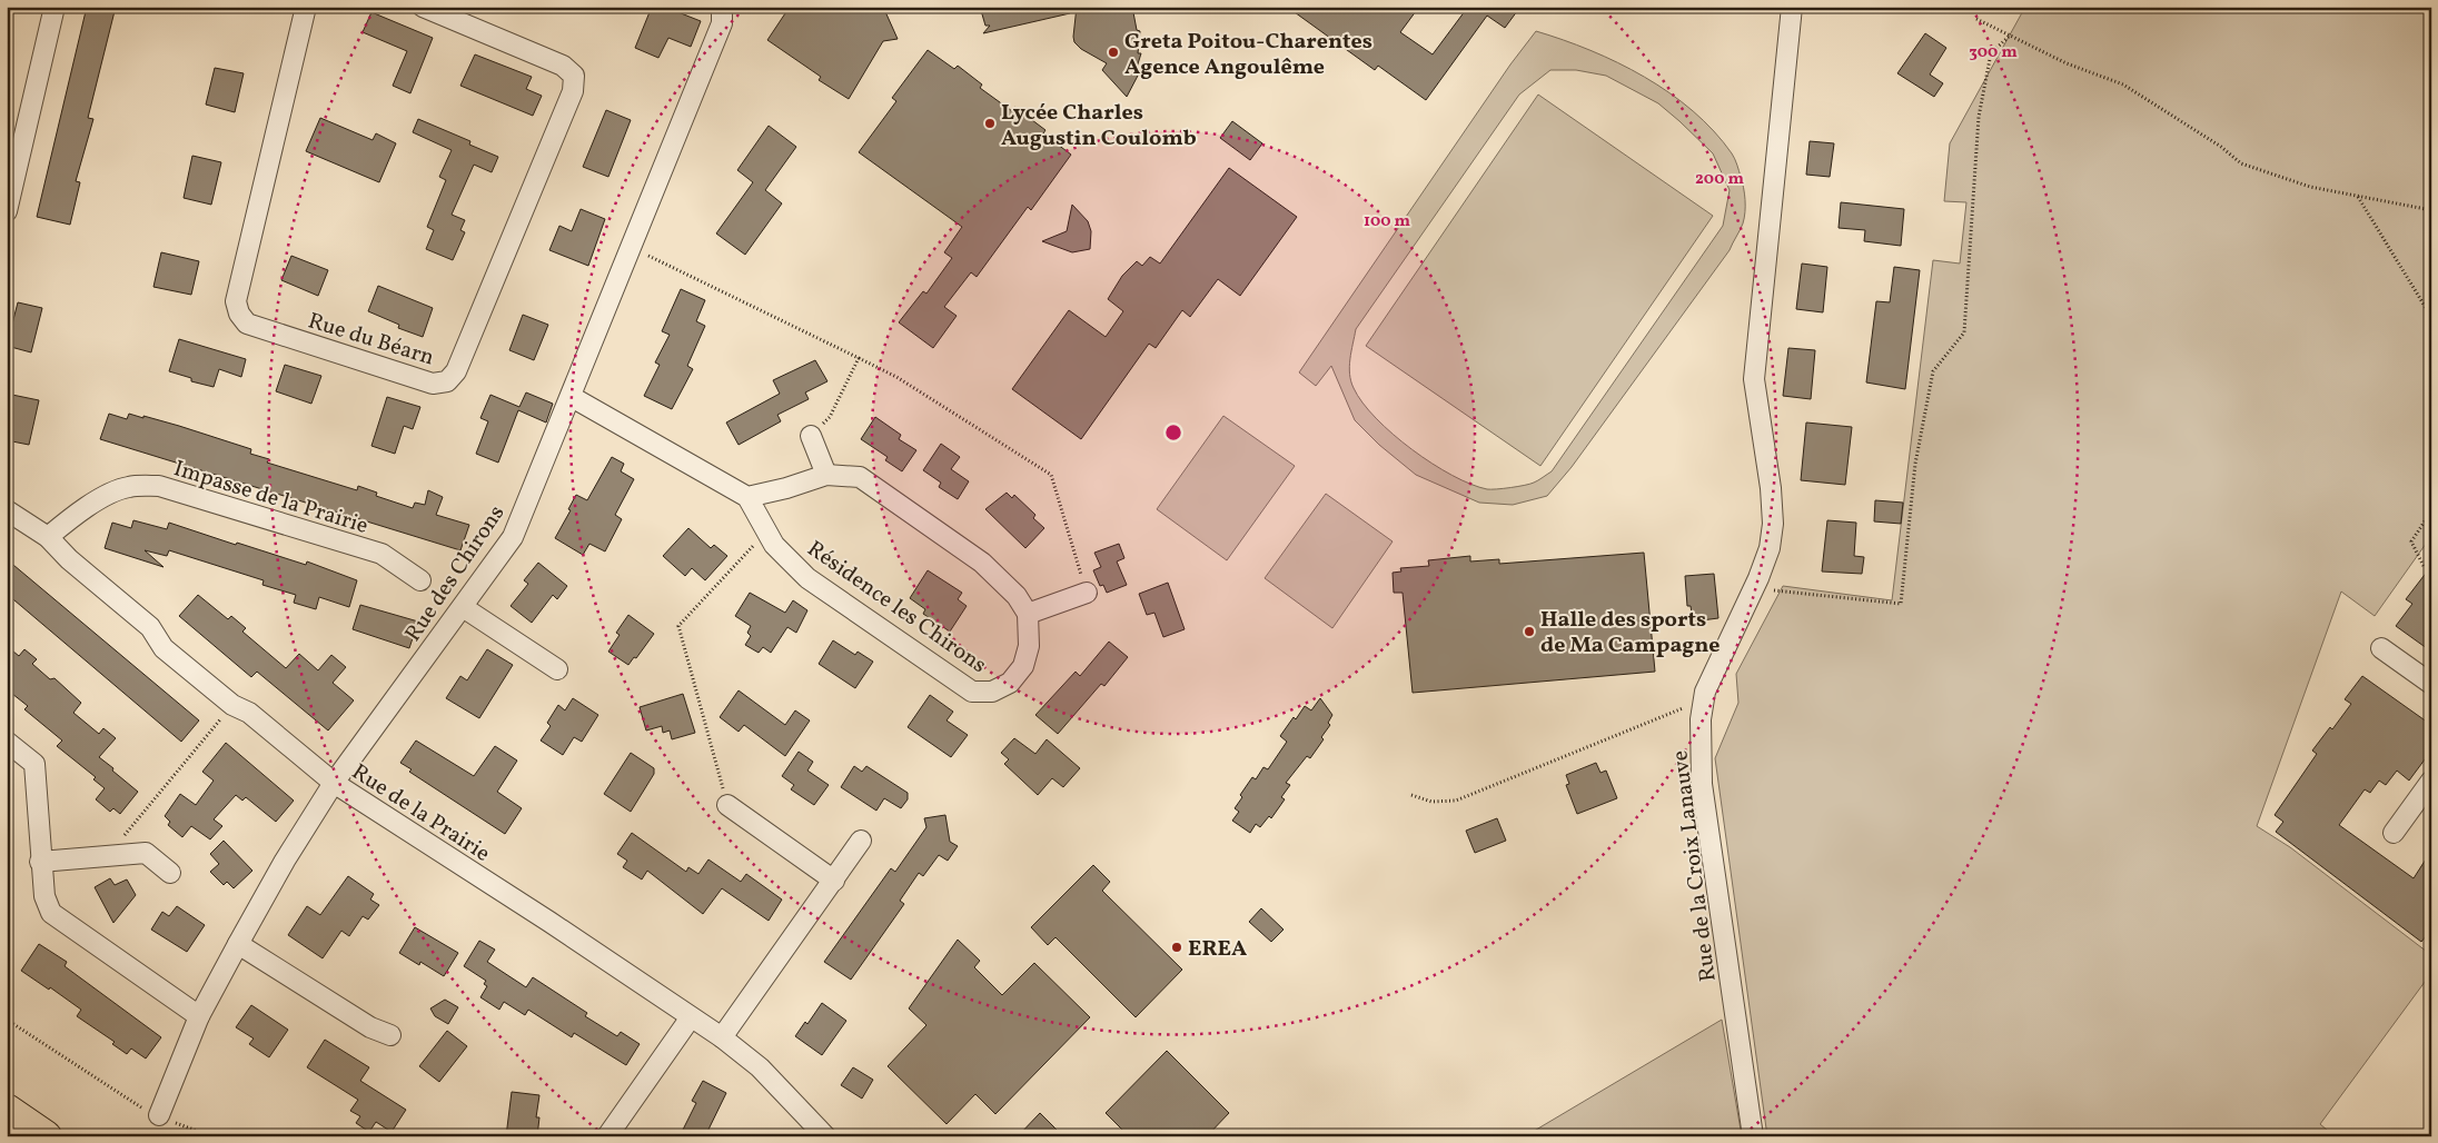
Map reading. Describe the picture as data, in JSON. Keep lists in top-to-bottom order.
{
  "streets": {
    "street": [
      "Rue du Béarn",
      "Impasse de la Prairie",
      "Rue des Chirons",
      "Résidence les Chirons",
      "Rue de la Prairie",
      "Rue de la Croix Lanauve"
    ]
  },
  "crossings": [
    ["Impasse de la Prairie", "Rue de la Prairie"],
    ["Rue des Chirons", "Rue de la Prairie"]
  ],
  "places": [
    "Greta Poitou-Charentes Agence Angoulême",
    "Lycée Charles Augustin Coulomb",
    "Halle des sports de Ma Campagne",
    "EREA"
  ],
  "rings": ["300 m", "200 m", "100 m"]
}
